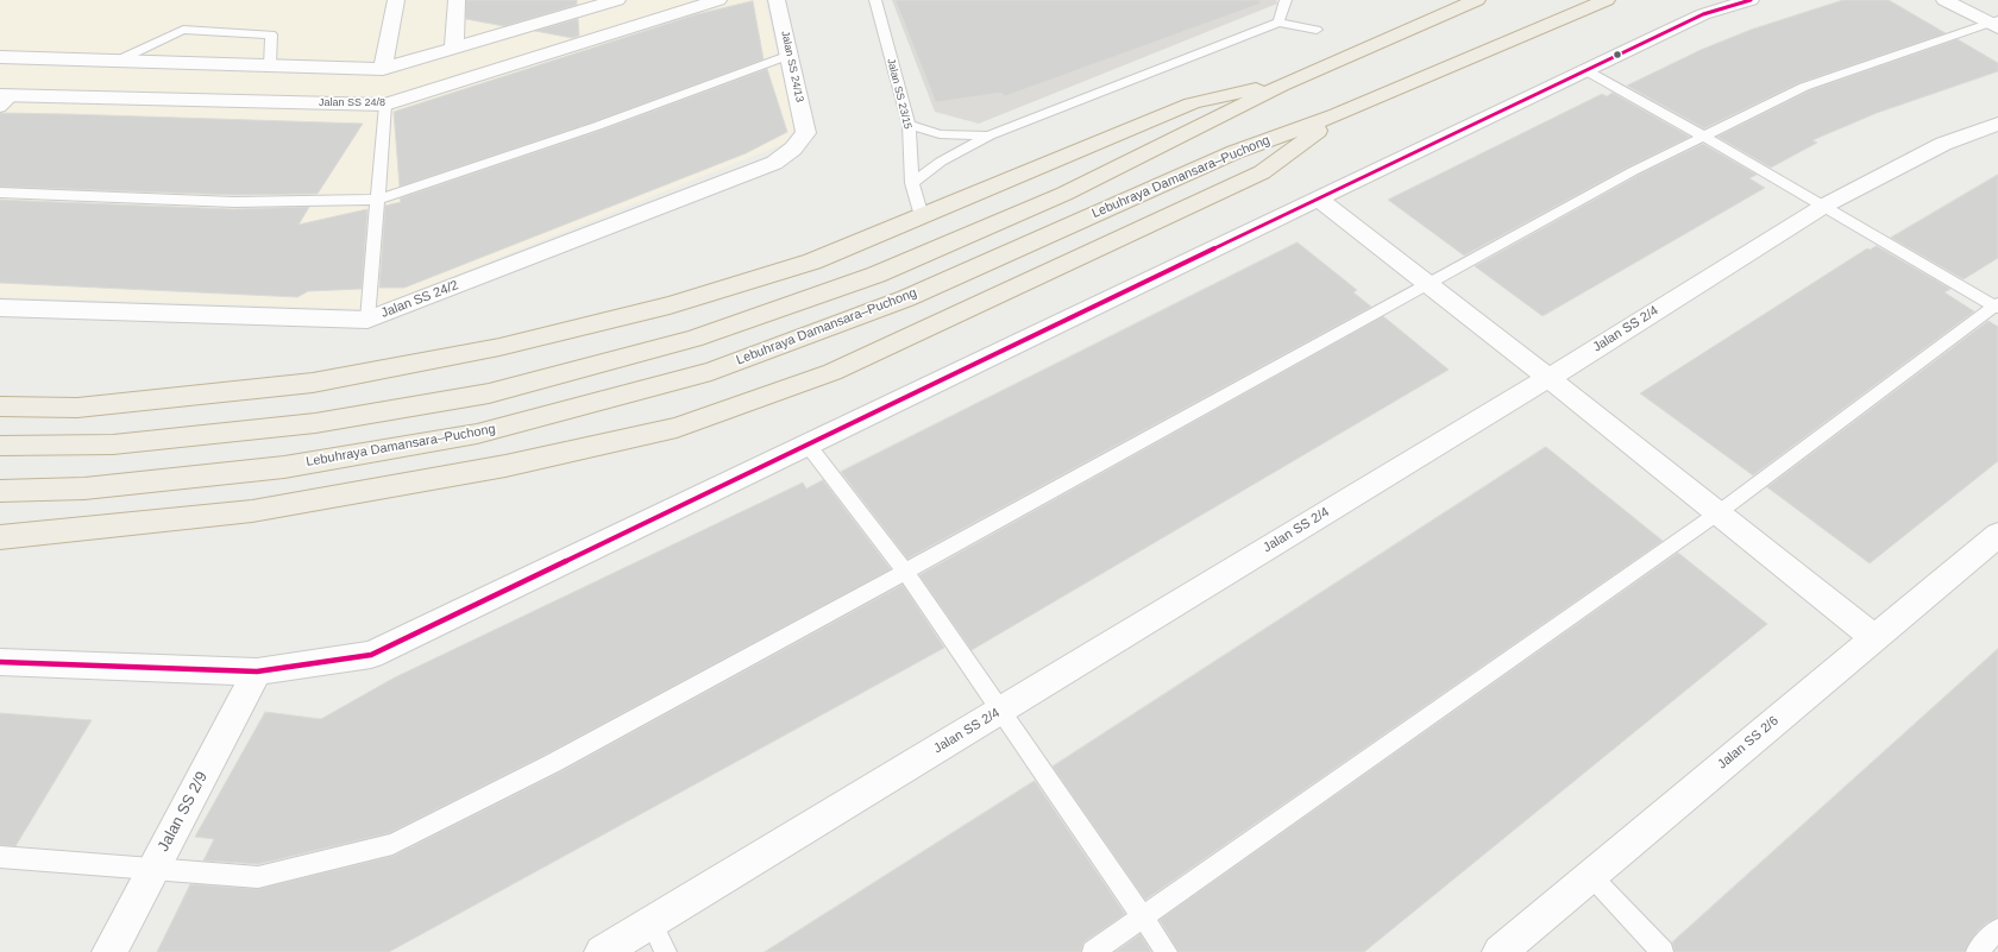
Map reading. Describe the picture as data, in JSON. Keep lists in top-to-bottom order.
{
  "streets": {
    "highway": ["Lebuhraya Damansara–Puchong"],
    "street": [
      "Jalan SS 24/13",
      "Jalan SS 24/8",
      "Jalan SS 24/2",
      "Jalan SS 2/4",
      "Jalan SS 2/6",
      "Jalan SS 2/9"
    ],
    "lane": ["Jalan SS 23/15"]
  },
  "crossings": [
    ["Jalan SS 24/13", "Jalan SS 24/2"]
  ]
}
